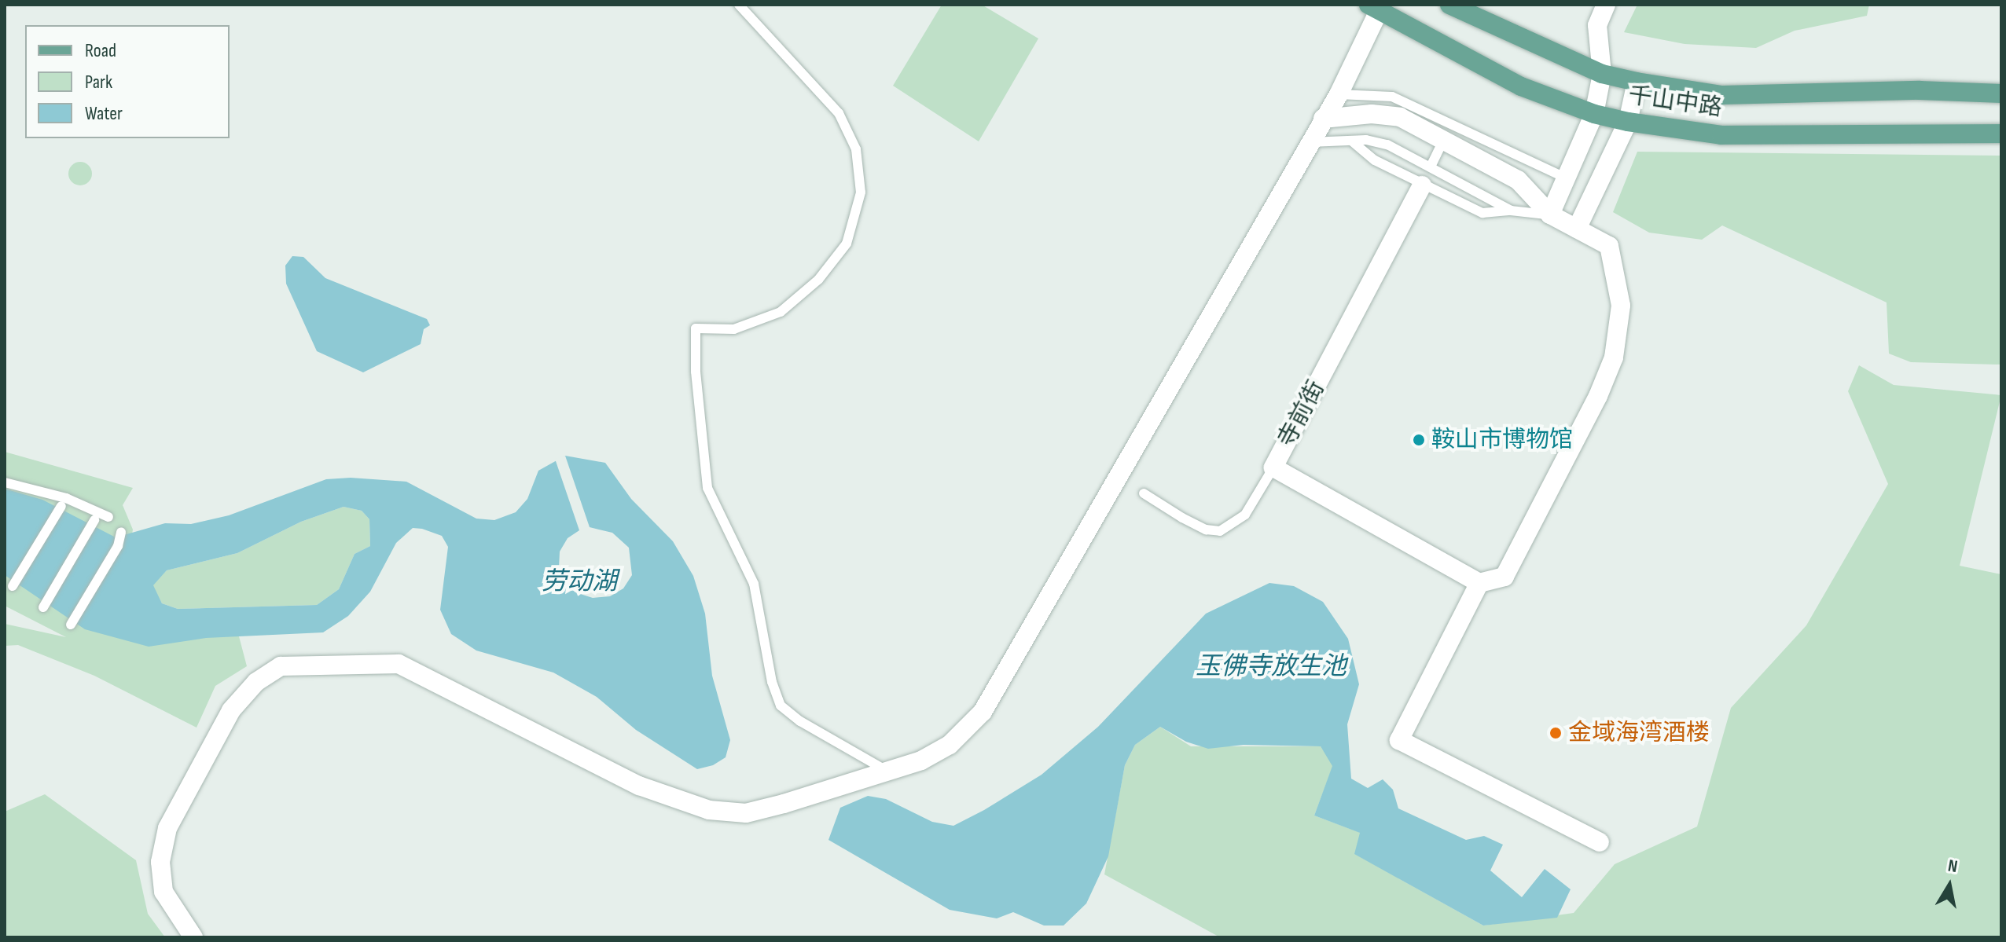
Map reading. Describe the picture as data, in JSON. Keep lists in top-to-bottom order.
{
  "streets": {
    "main road": ["千山中路"],
    "street": ["寺前街"]
  },
  "water": ["劳动湖", "玉佛寺放生池"],
  "places": ["鞍山市博物馆", "金域海湾酒楼"],
  "legend": ["Road", "Park", "Water"],
  "north": "top"
}
